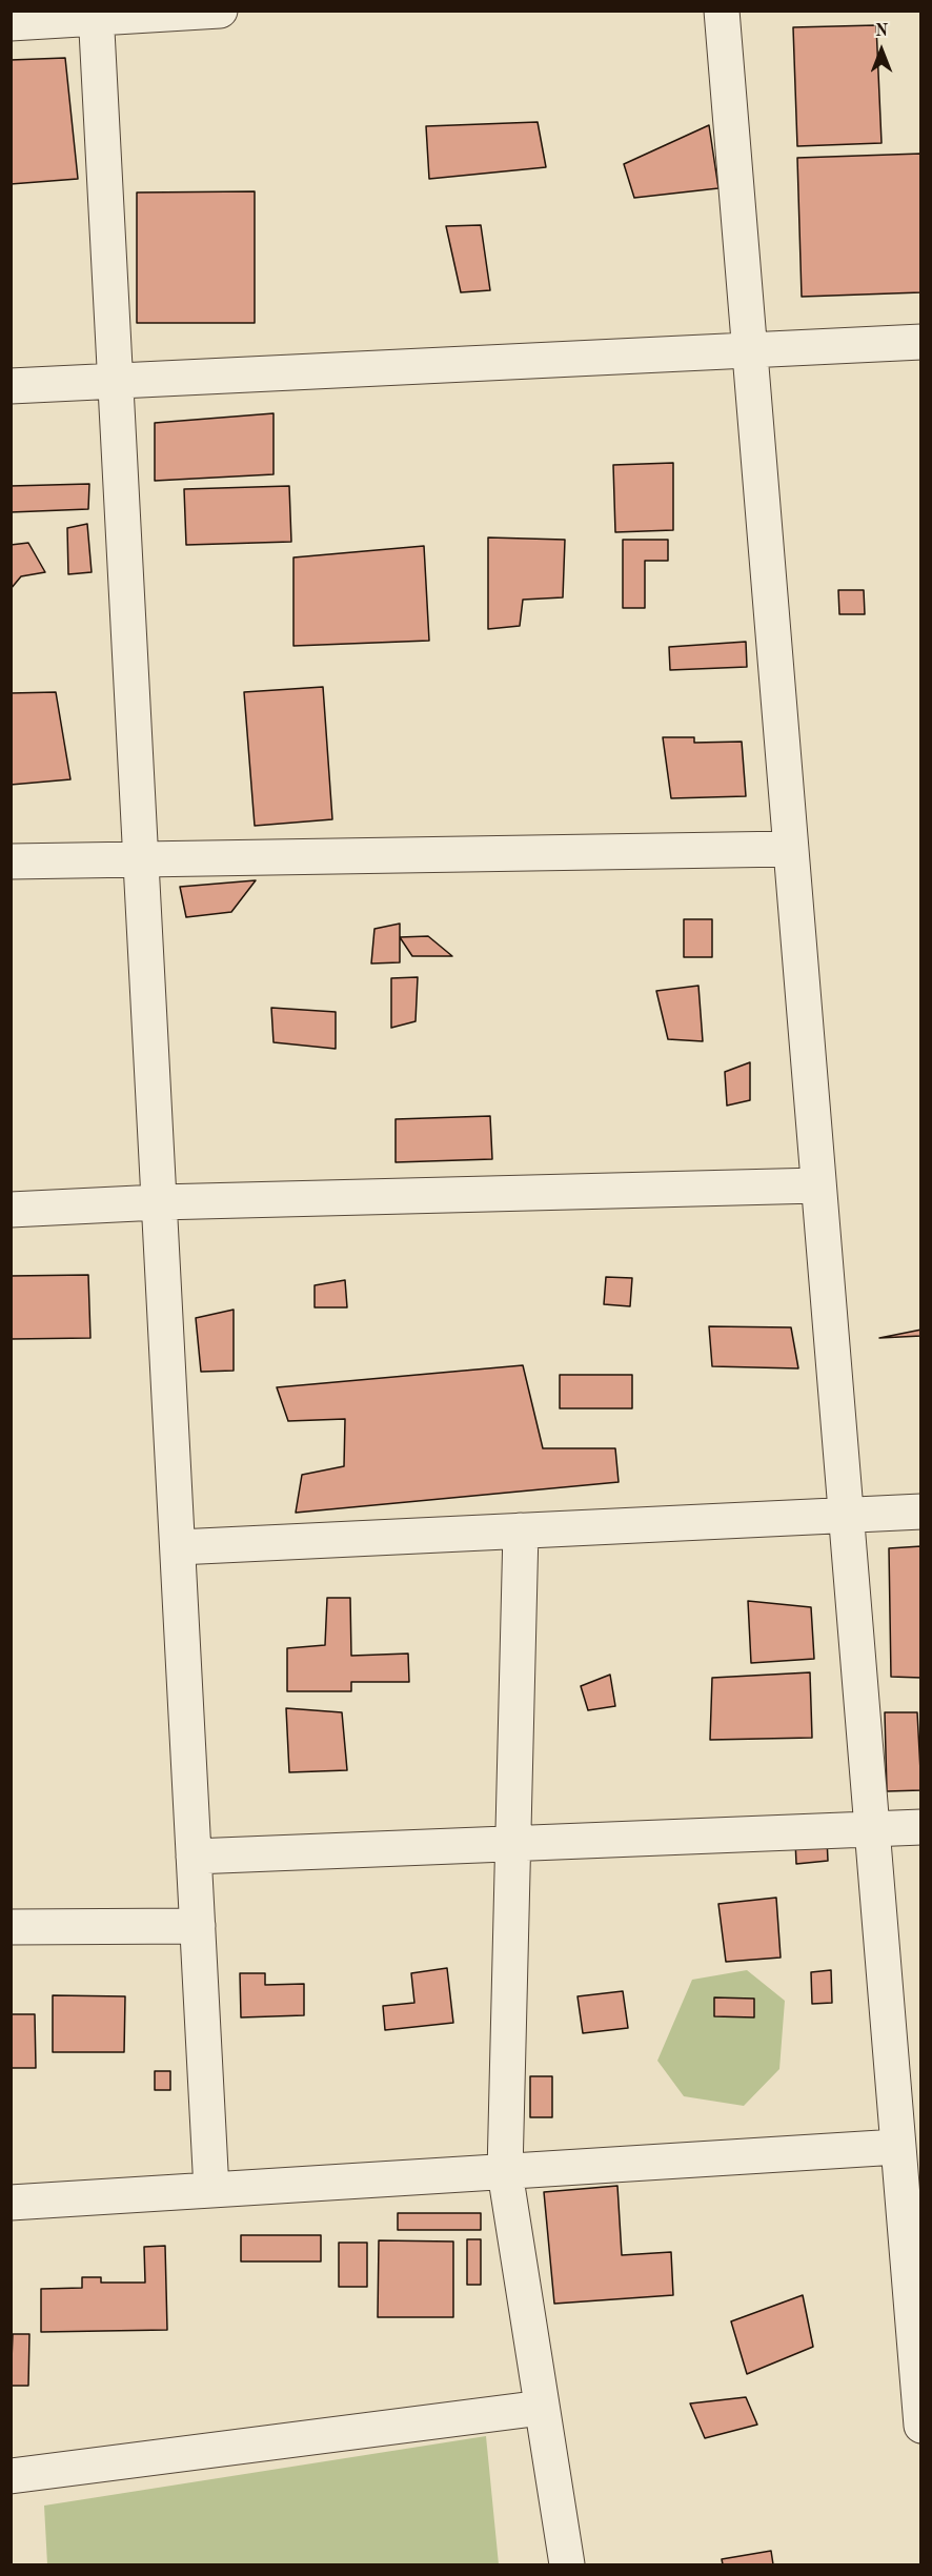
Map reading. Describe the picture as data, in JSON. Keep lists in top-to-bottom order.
{
  "north": "top"
}
